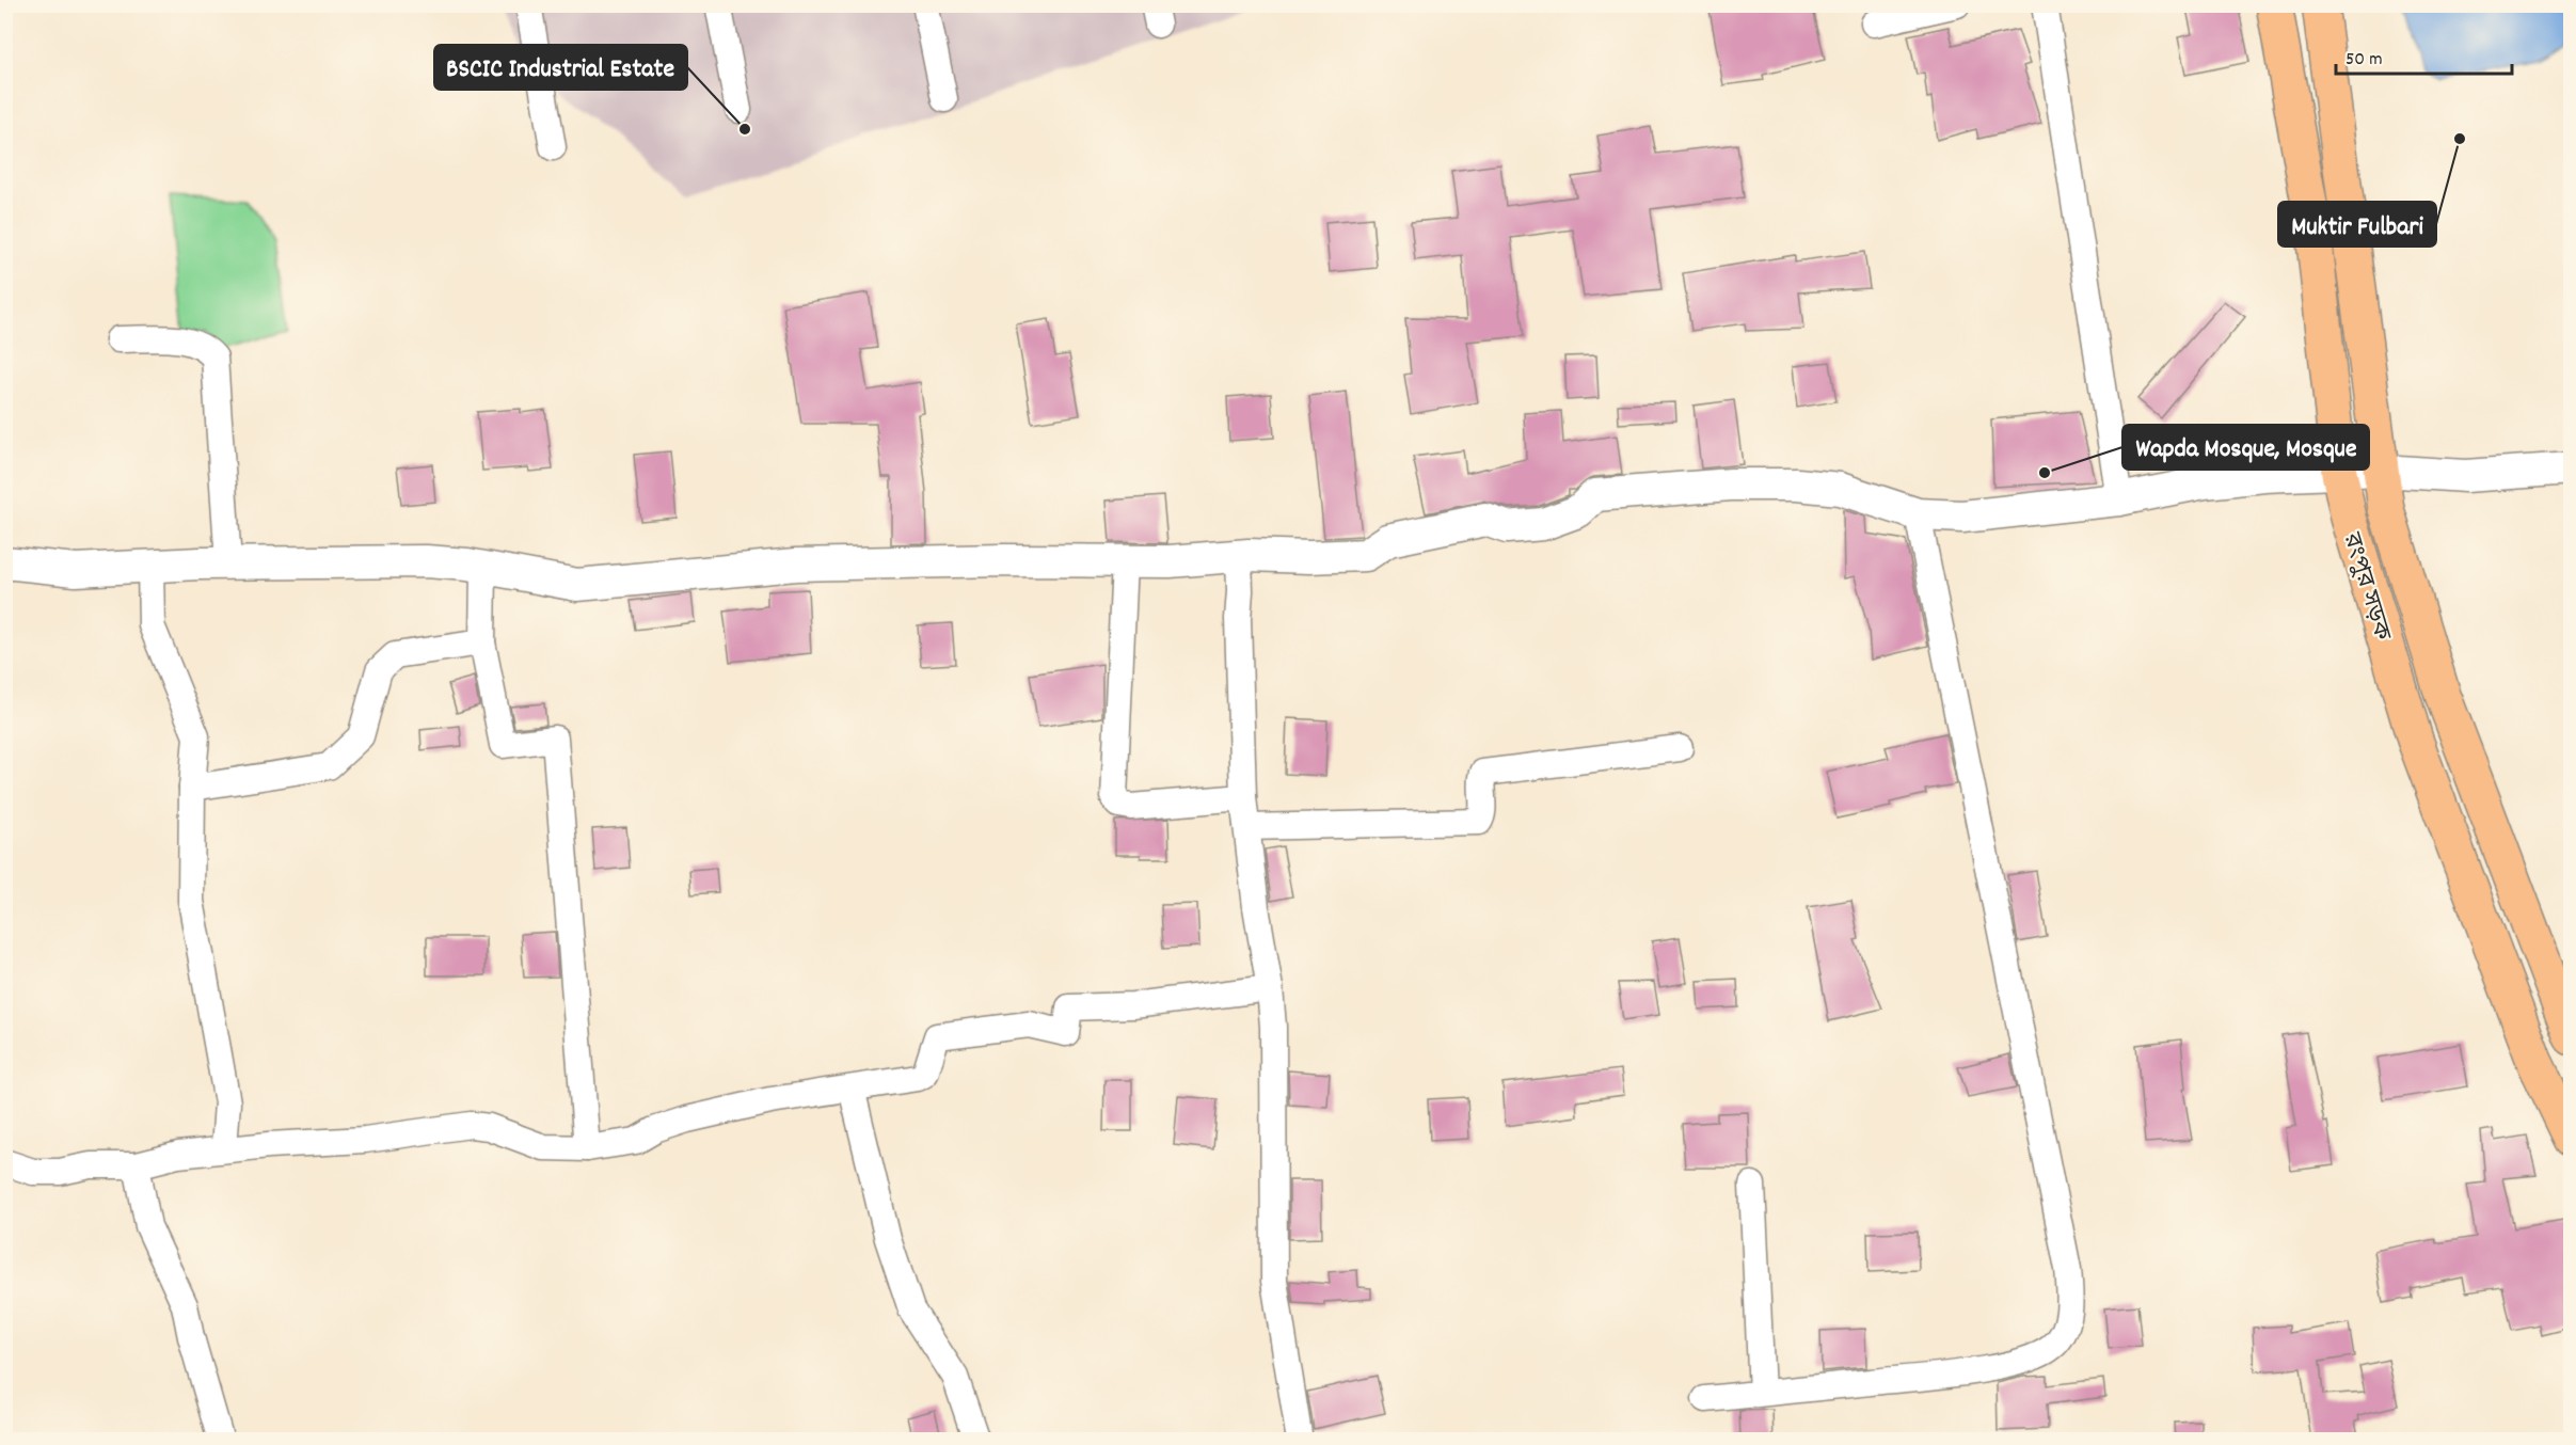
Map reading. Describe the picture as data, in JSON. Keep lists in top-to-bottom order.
{
  "streets": {
    "highway": ["রংপুর সড়ক"]
  },
  "places": ["BSCIC Industrial Estate", "Muktir Fulbari", "Wapda Mosque, Mosque"],
  "scale_bar": "50 m"
}
